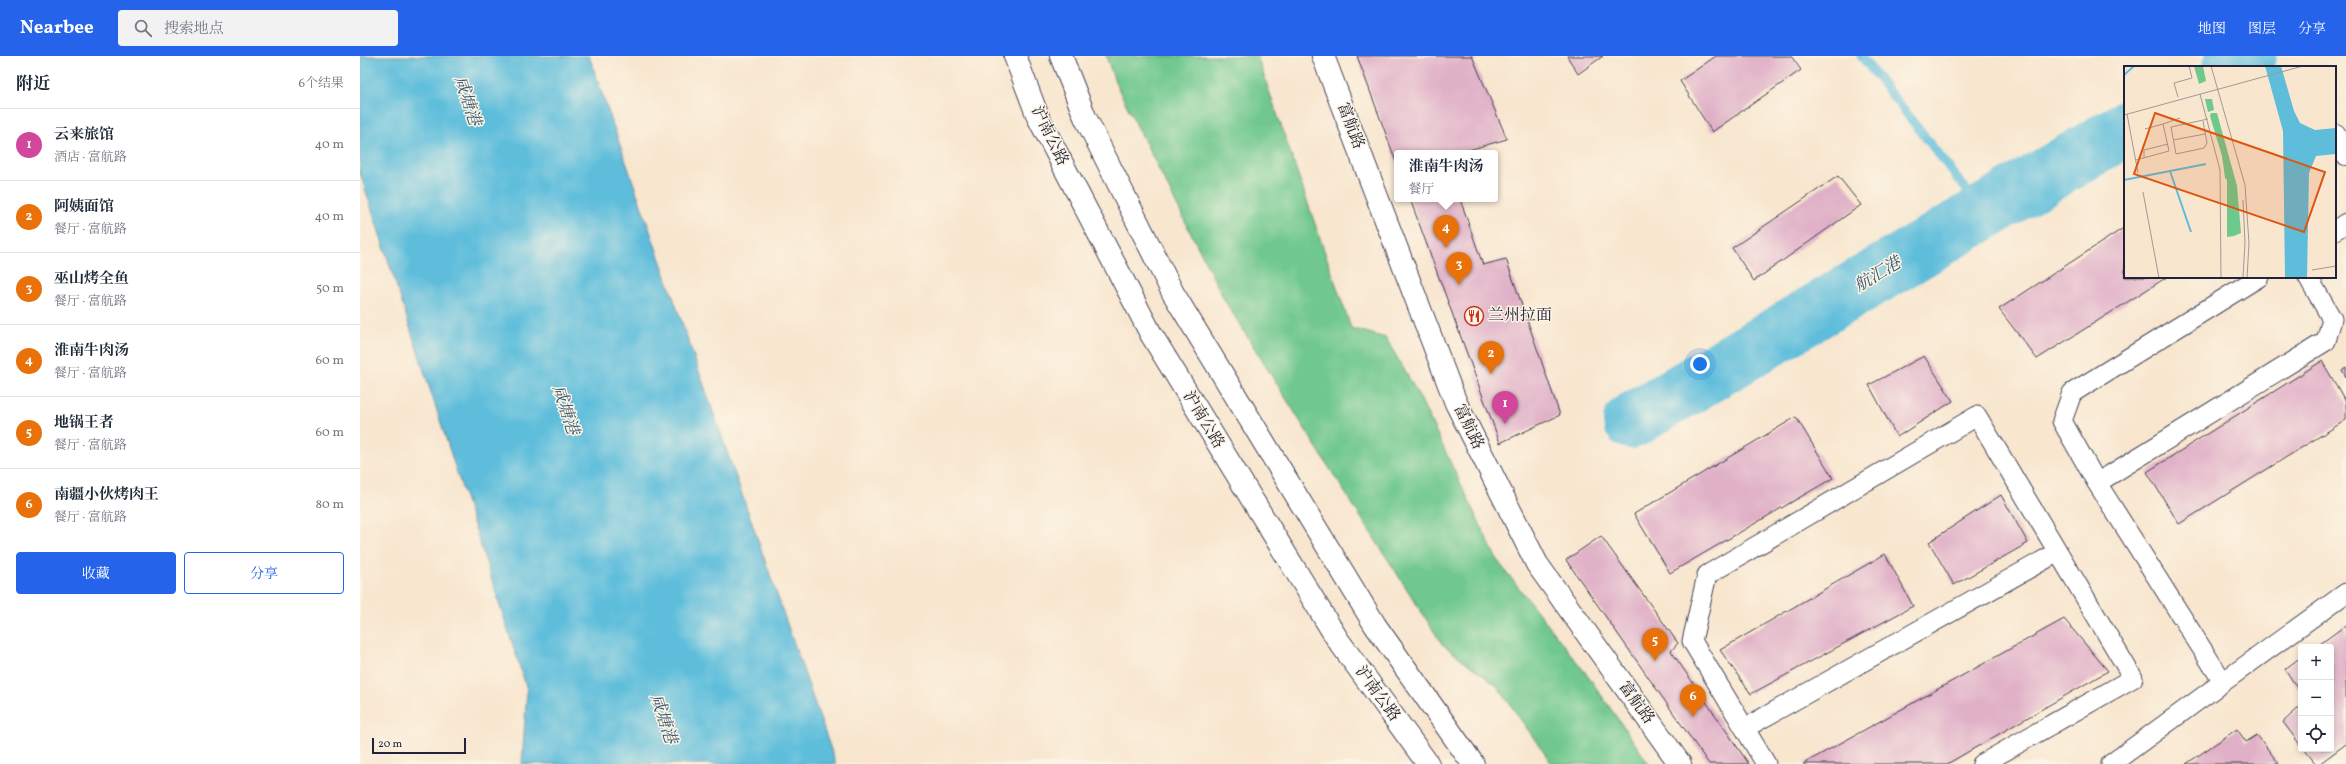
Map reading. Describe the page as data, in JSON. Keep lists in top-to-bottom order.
{
  "streets": {
    "main road": ["富航路", "沪南公路"]
  },
  "water": ["咸塘港", "航汇港"],
  "places": {
    "restaurant": ["兰州拉面"]
  },
  "scale_bar": "20 m",
  "page": {
    "header": "Nearbee",
    "search": "搜索地点",
    "nav": ["地图", "图层", "分享"],
    "heading": ["附近", "6个结果"],
    "list": [
      {
        "mark": "1",
        "name": "云来旅馆",
        "note": "酒店 · 富航路",
        "value": "40 m"
      },
      {
        "mark": "2",
        "name": "阿姨面馆",
        "note": "餐厅 · 富航路",
        "value": "40 m"
      },
      {
        "mark": "3",
        "name": "巫山烤全鱼",
        "note": "餐厅 · 富航路",
        "value": "50 m"
      },
      {
        "mark": "4",
        "name": "淮南牛肉汤",
        "note": "餐厅 · 富航路",
        "value": "60 m"
      },
      {
        "mark": "5",
        "name": "地锅王者",
        "note": "餐厅 · 富航路",
        "value": "60 m"
      },
      {
        "mark": "6",
        "name": "南疆小伙烤肉王",
        "note": "餐厅 · 富航路",
        "value": "80 m"
      }
    ],
    "popup": ["淮南牛肉汤", "餐厅"],
    "pins": [
      "4",
      "3",
      "2",
      "1",
      "5",
      "6"
    ],
    "buttons": ["收藏", "分享"],
    "map_buttons": ["+", "−"],
    "scale": "20 m"
  }
}
